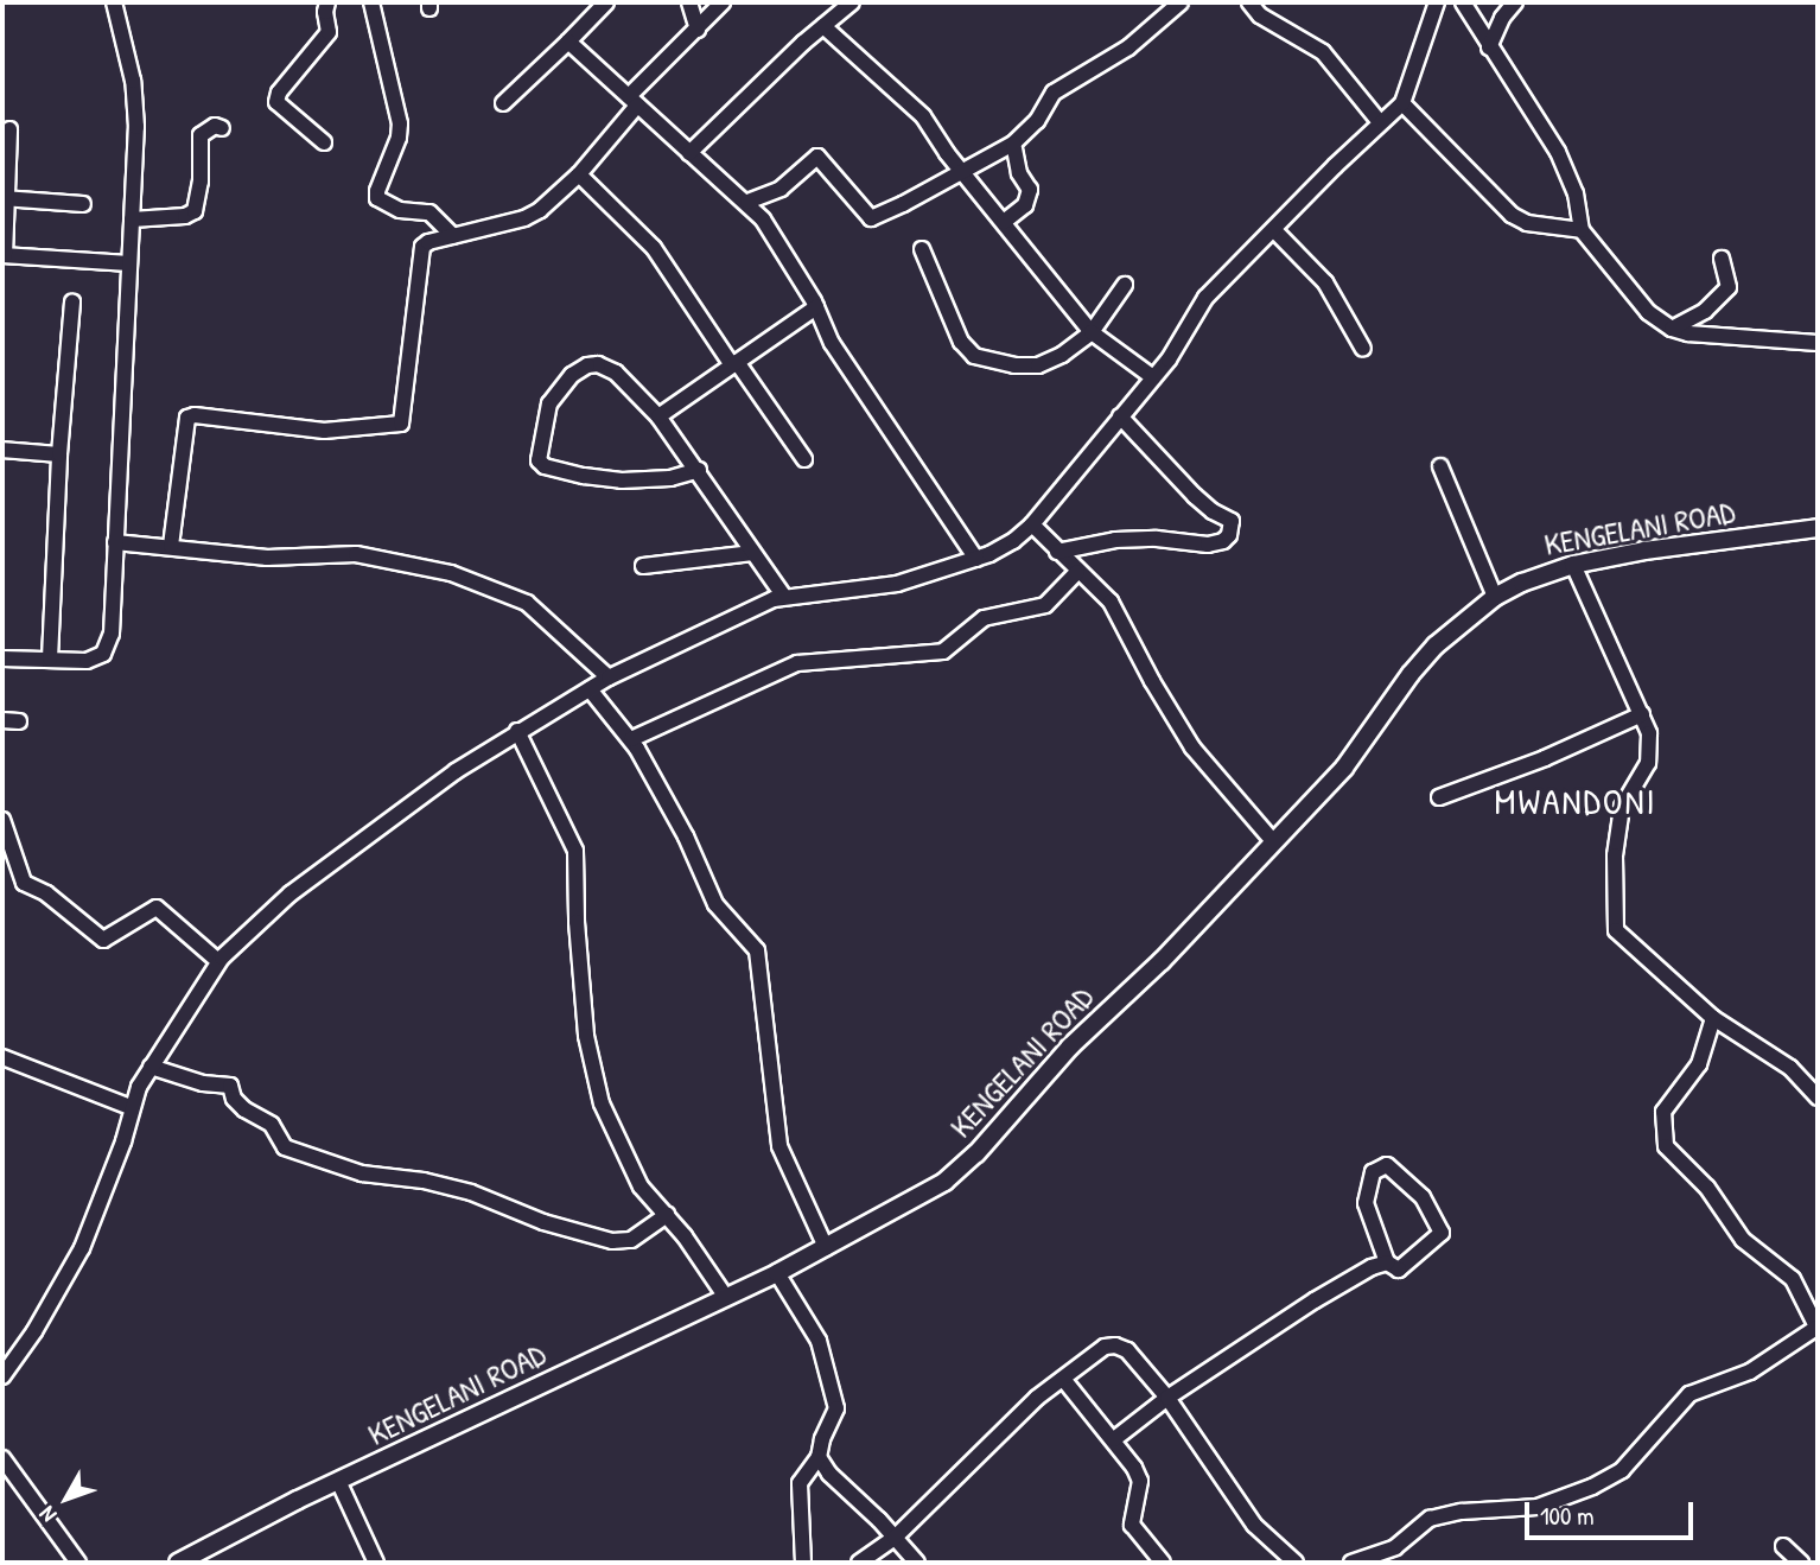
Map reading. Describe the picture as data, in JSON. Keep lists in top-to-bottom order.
{
  "streets": {
    "main road": ["KENGELANI ROAD"]
  },
  "districts": ["MWANDONI"],
  "scale_bar": "100 m",
  "north": "bottom left"
}
